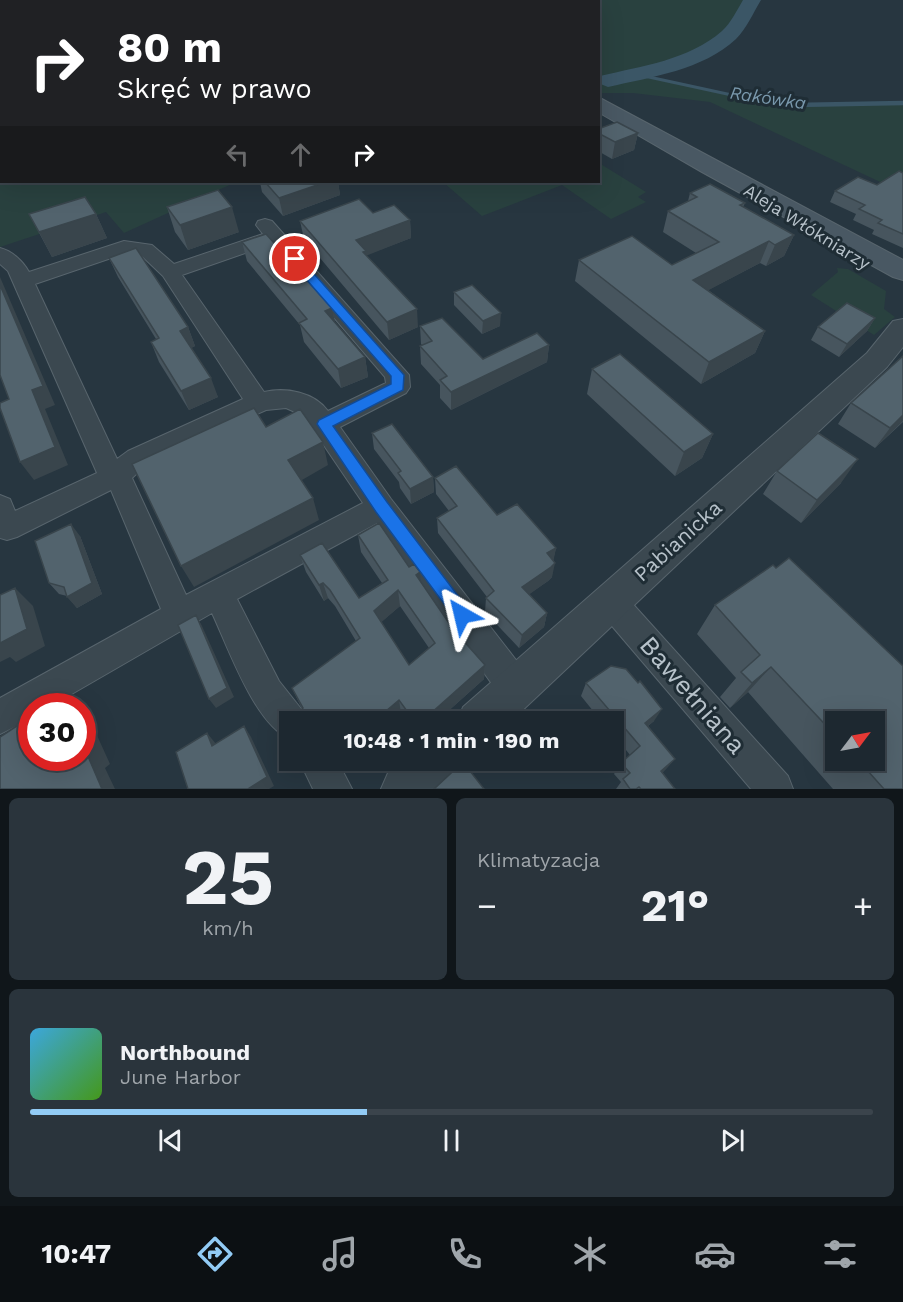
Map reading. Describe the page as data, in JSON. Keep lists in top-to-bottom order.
{
  "streets": {
    "main road": ["Aleja Włókniarzy"],
    "street": ["Pabianicka", "Bawełniana"]
  },
  "crossings": [
    ["Pabianicka", "Bawełniana"]
  ],
  "water": ["Rakówka"],
  "north": "top right",
  "page": {
    "turn": ["80 m", "Skręć w prawo"],
    "limit": "30",
    "trip": "10:48 · 1 min · 190 m",
    "tile": [
      ["25", "km/h"],
      "Klimatyzacja"
    ],
    "heat": ["−", "21°", "+"],
    "song": ["Northbound", "June Harbor"],
    "tabs": "10:47"
  }
}
